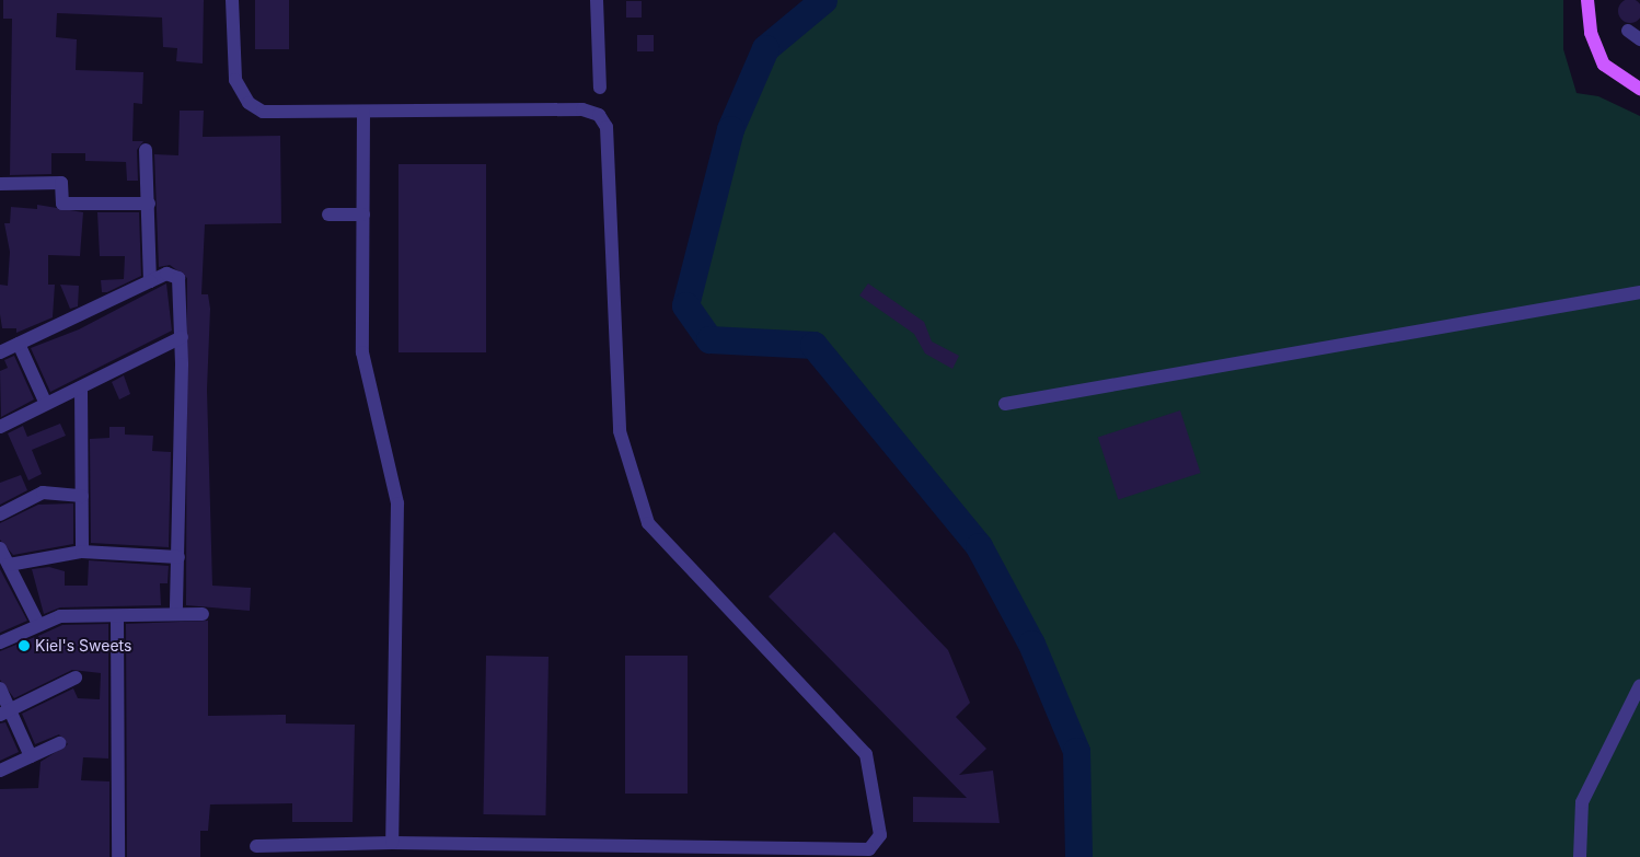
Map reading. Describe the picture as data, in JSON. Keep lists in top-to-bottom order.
{
  "places": ["Kiel's Sweets"]
}
